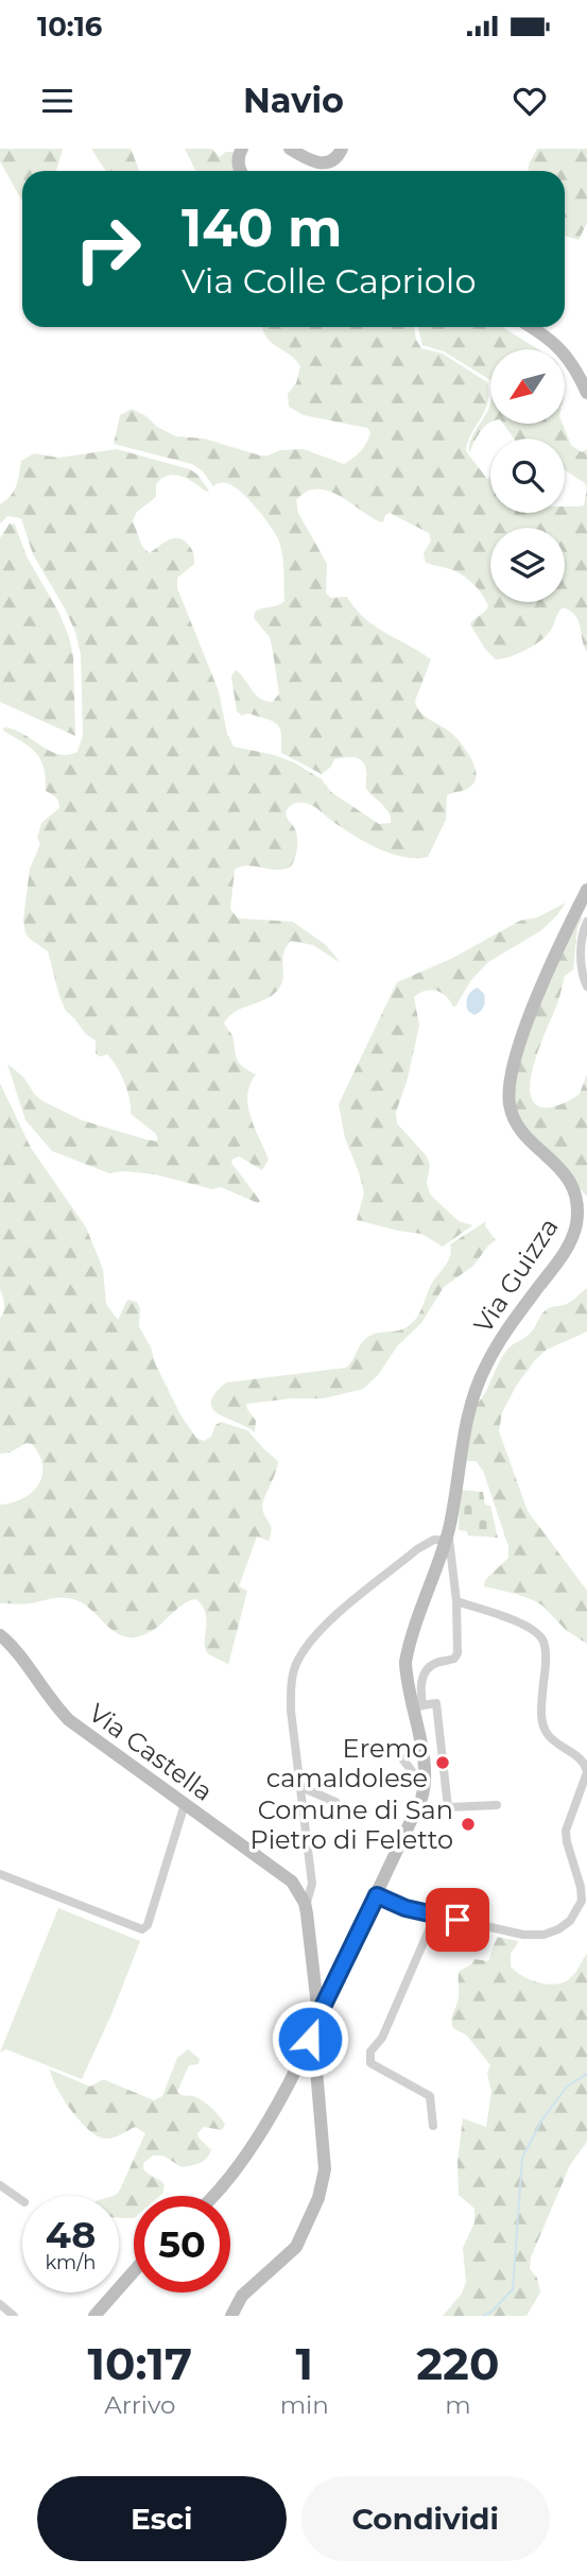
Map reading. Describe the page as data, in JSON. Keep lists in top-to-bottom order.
{
  "streets": {
    "main road": ["Via Guizza", "Via Castella"]
  },
  "places": ["Eremo camaldolese", "Comune di San Pietro di Feletto"],
  "north": "bottom left",
  "page": {
    "status": "10:16",
    "header": "Navio",
    "turn": ["140 m", "Via Colle Capriolo"],
    "speed": "48 km/h",
    "limit": "50",
    "eta": [
      "10:17",
      "Arrivo",
      "1",
      "min",
      "220",
      "m"
    ],
    "buttons": ["Esci", "Condividi"]
  }
}
